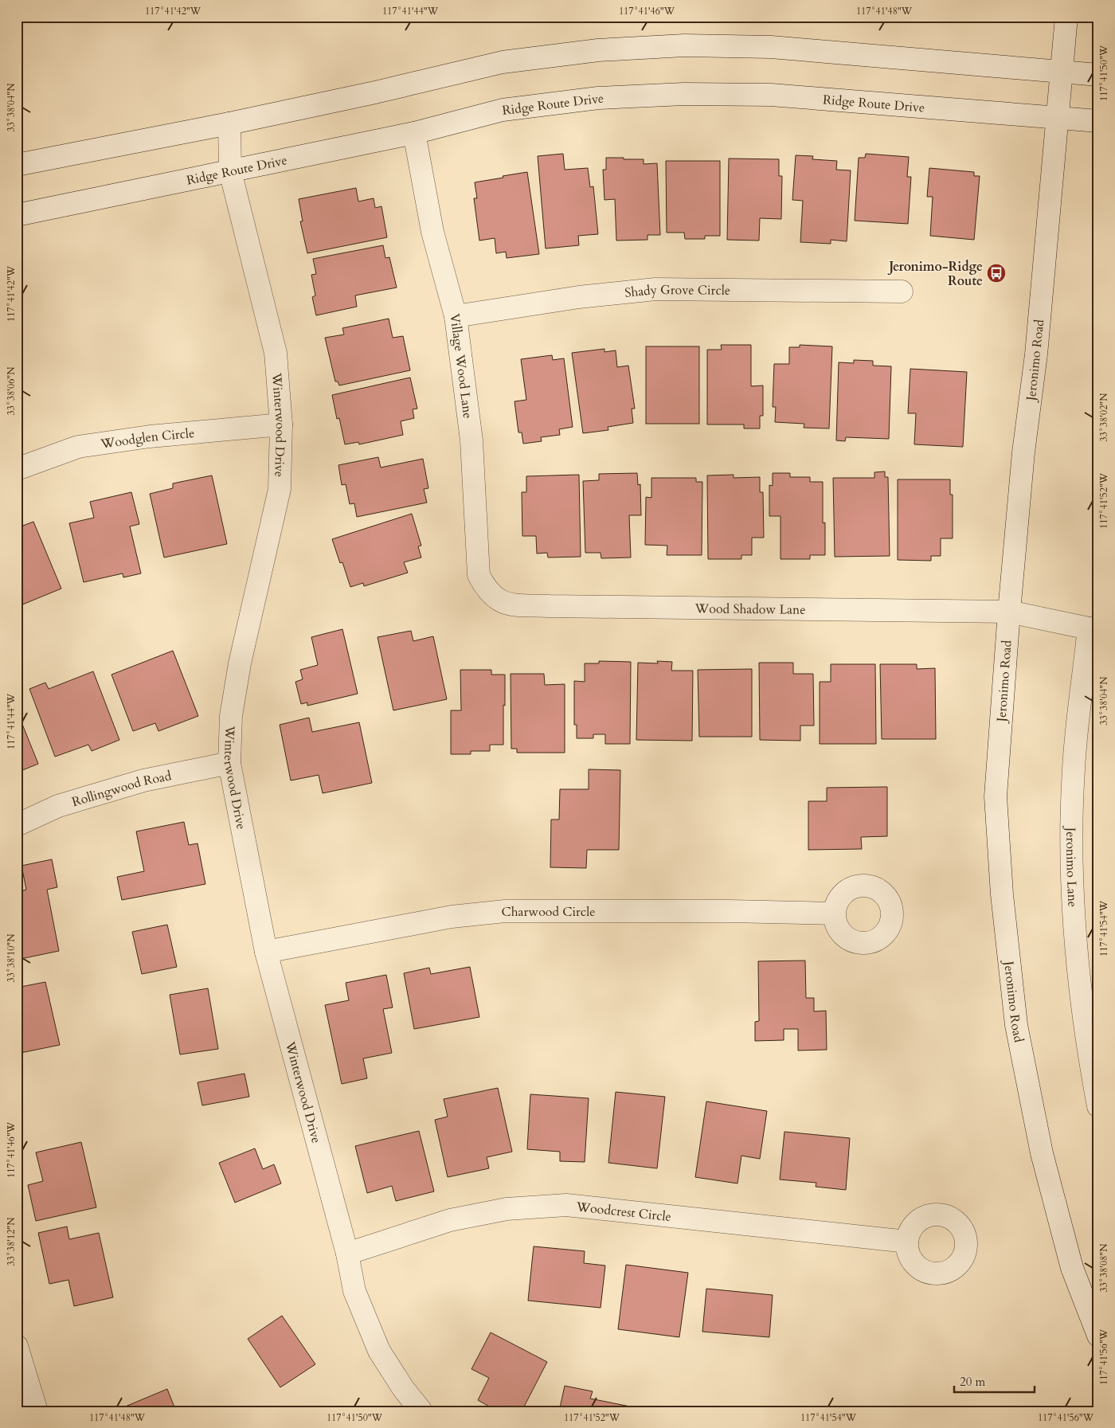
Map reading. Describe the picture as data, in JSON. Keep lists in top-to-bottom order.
{
  "streets": {
    "street": [
      "Ridge Route Drive",
      "Shady Grove Circle",
      "Jeronimo Road",
      "Village Wood Lane",
      "Winterwood Drive",
      "Woodglen Circle",
      "Wood Shadow Lane",
      "Rollingwood Road",
      "Jeronimo Lane",
      "Charwood Circle",
      "Woodcrest Circle"
    ]
  },
  "crossings": [
    ["Ridge Route Drive", "Jeronimo Road"],
    ["Ridge Route Drive", "Village Wood Lane"],
    ["Ridge Route Drive", "Winterwood Drive"],
    ["Shady Grove Circle", "Village Wood Lane"],
    ["Jeronimo Road", "Wood Shadow Lane"],
    ["Village Wood Lane", "Wood Shadow Lane"],
    ["Winterwood Drive", "Woodglen Circle"],
    ["Winterwood Drive", "Rollingwood Road"],
    ["Winterwood Drive", "Charwood Circle"],
    ["Winterwood Drive", "Woodcrest Circle"],
    ["Wood Shadow Lane", "Jeronimo Lane"]
  ],
  "places": {
    "bus stop": ["Jeronimo-Ridge Route"]
  },
  "scale_bar": "20 m",
  "coordinates": [
    "117°41'42\"W",
    "117°41'44\"W",
    "117°41'46\"W",
    "117°41'48\"W",
    "117°41'50\"W",
    "33°38'04\"N",
    "33°38'06\"N",
    "33°38'02\"N",
    "117°41'52\"W",
    "117°41'54\"W",
    "33°38'10\"N",
    "33°38'12\"N",
    "33°38'08\"N",
    "117°41'56\"W"
  ]
}
